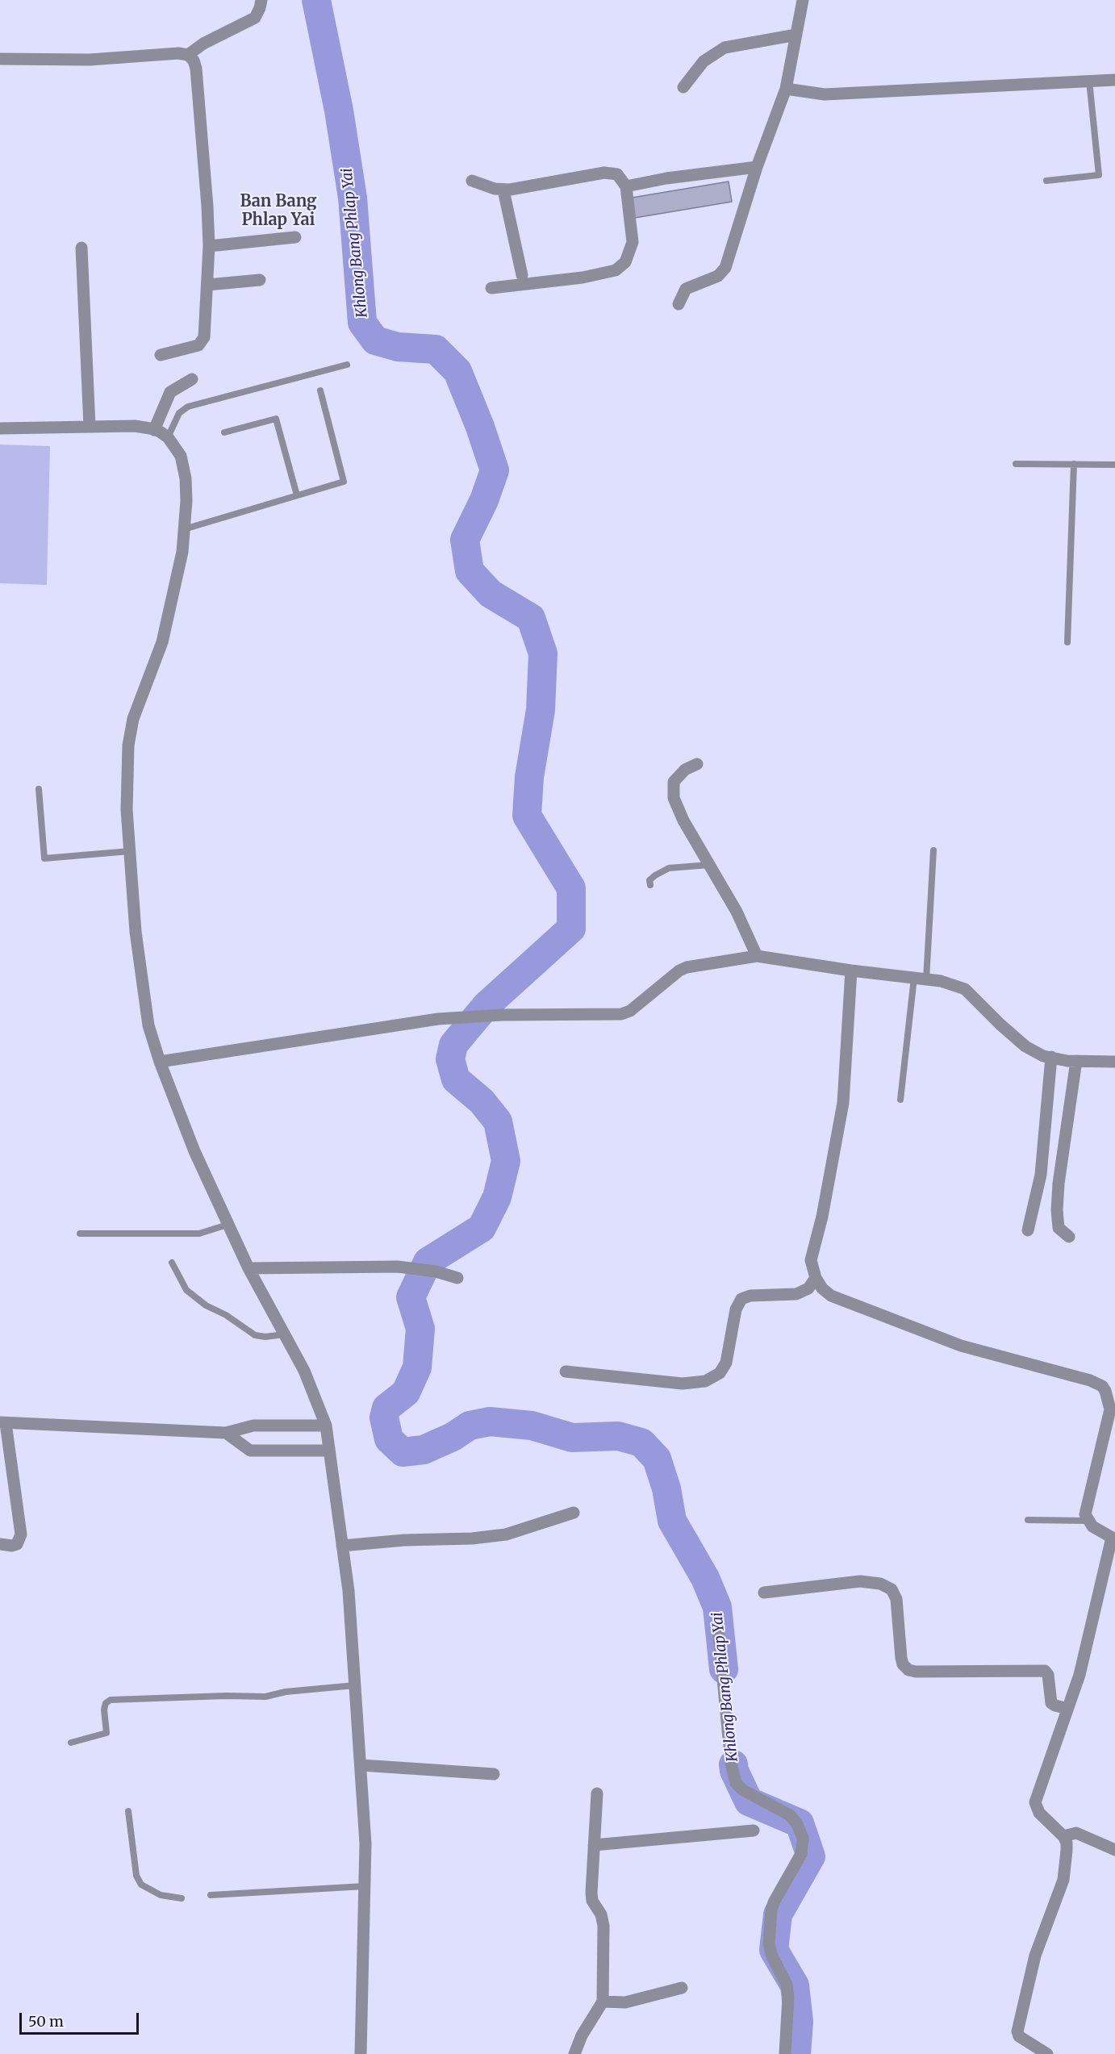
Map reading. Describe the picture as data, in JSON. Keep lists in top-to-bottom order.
{
  "districts": ["Ban Bang Phlap Yai"],
  "water": ["Khlong Bang Phlap Yai"],
  "scale_bar": "50 m"
}
